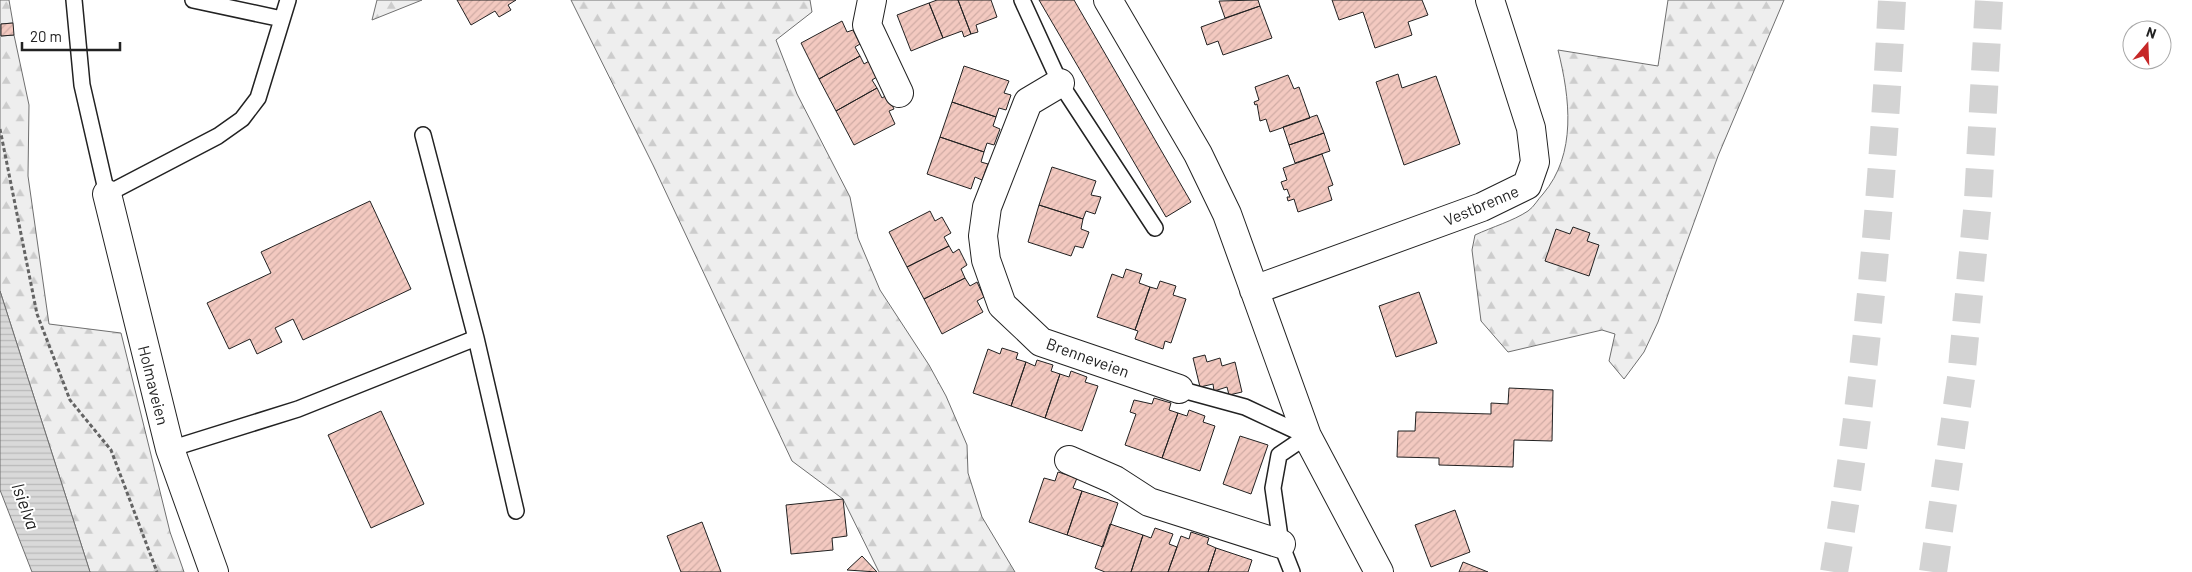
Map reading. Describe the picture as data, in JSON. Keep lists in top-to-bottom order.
{
  "streets": {
    "street": ["Vestbrenne", "Brenneveien", "Holmaveien"]
  },
  "water": ["Isielva"],
  "scale_bar": "20 m",
  "north": "top"
}
